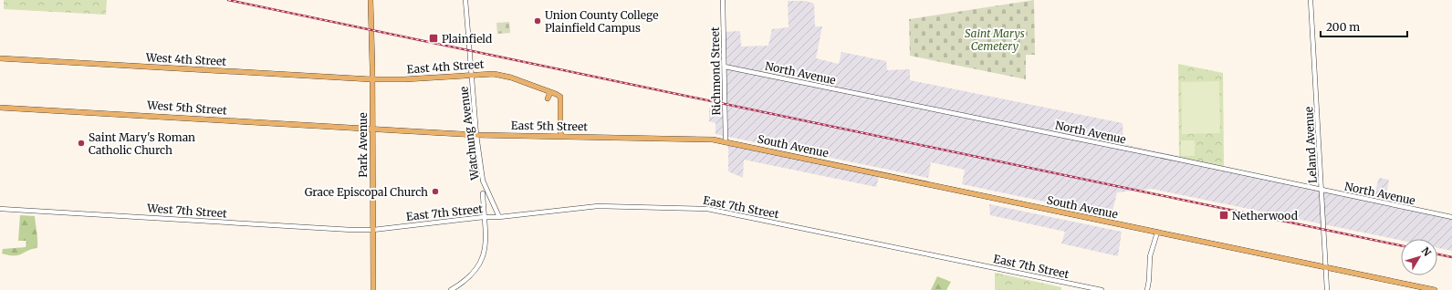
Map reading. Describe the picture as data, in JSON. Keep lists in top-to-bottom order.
{
  "streets": {
    "main road": [
      "West 4th Street",
      "East 4th Street",
      "West 5th Street",
      "East 5th Street",
      "Park Avenue",
      "South Avenue"
    ],
    "street": [
      "Richmond Street",
      "North Avenue",
      "Watchung Avenue",
      "Leland Avenue",
      "East 7th Street",
      "West 7th Street"
    ]
  },
  "crossings": [
    ["West 4th Street", "East 4th Street"],
    ["West 4th Street", "Park Avenue"],
    ["East 4th Street", "East 5th Street"],
    ["East 4th Street", "Watchung Avenue"],
    ["East 4th Street", "Park Avenue"],
    ["Richmond Street", "North Avenue"],
    ["Richmond Street", "East 5th Street"],
    ["Richmond Street", "South Avenue"],
    ["North Avenue", "Leland Avenue"],
    ["West 5th Street", "East 5th Street"],
    ["West 5th Street", "Park Avenue"],
    ["East 5th Street", "Watchung Avenue"],
    ["East 5th Street", "Park Avenue"],
    ["East 5th Street", "South Avenue"],
    ["Watchung Avenue", "East 7th Street"],
    ["Park Avenue", "East 7th Street"],
    ["Park Avenue", "West 7th Street"],
    ["Leland Avenue", "South Avenue"],
    ["East 7th Street", "West 7th Street"]
  ],
  "parks": ["Saint Marys Cemetery"],
  "places": {
    "other": ["Union County College Plainfield Campus", "Saint Mary's Roman Catholic Church", "Grace Episcopal Church"],
    "transit": ["Plainfield", "Netherwood"]
  },
  "scale_bar": "200 m",
  "north": "top right"
}
